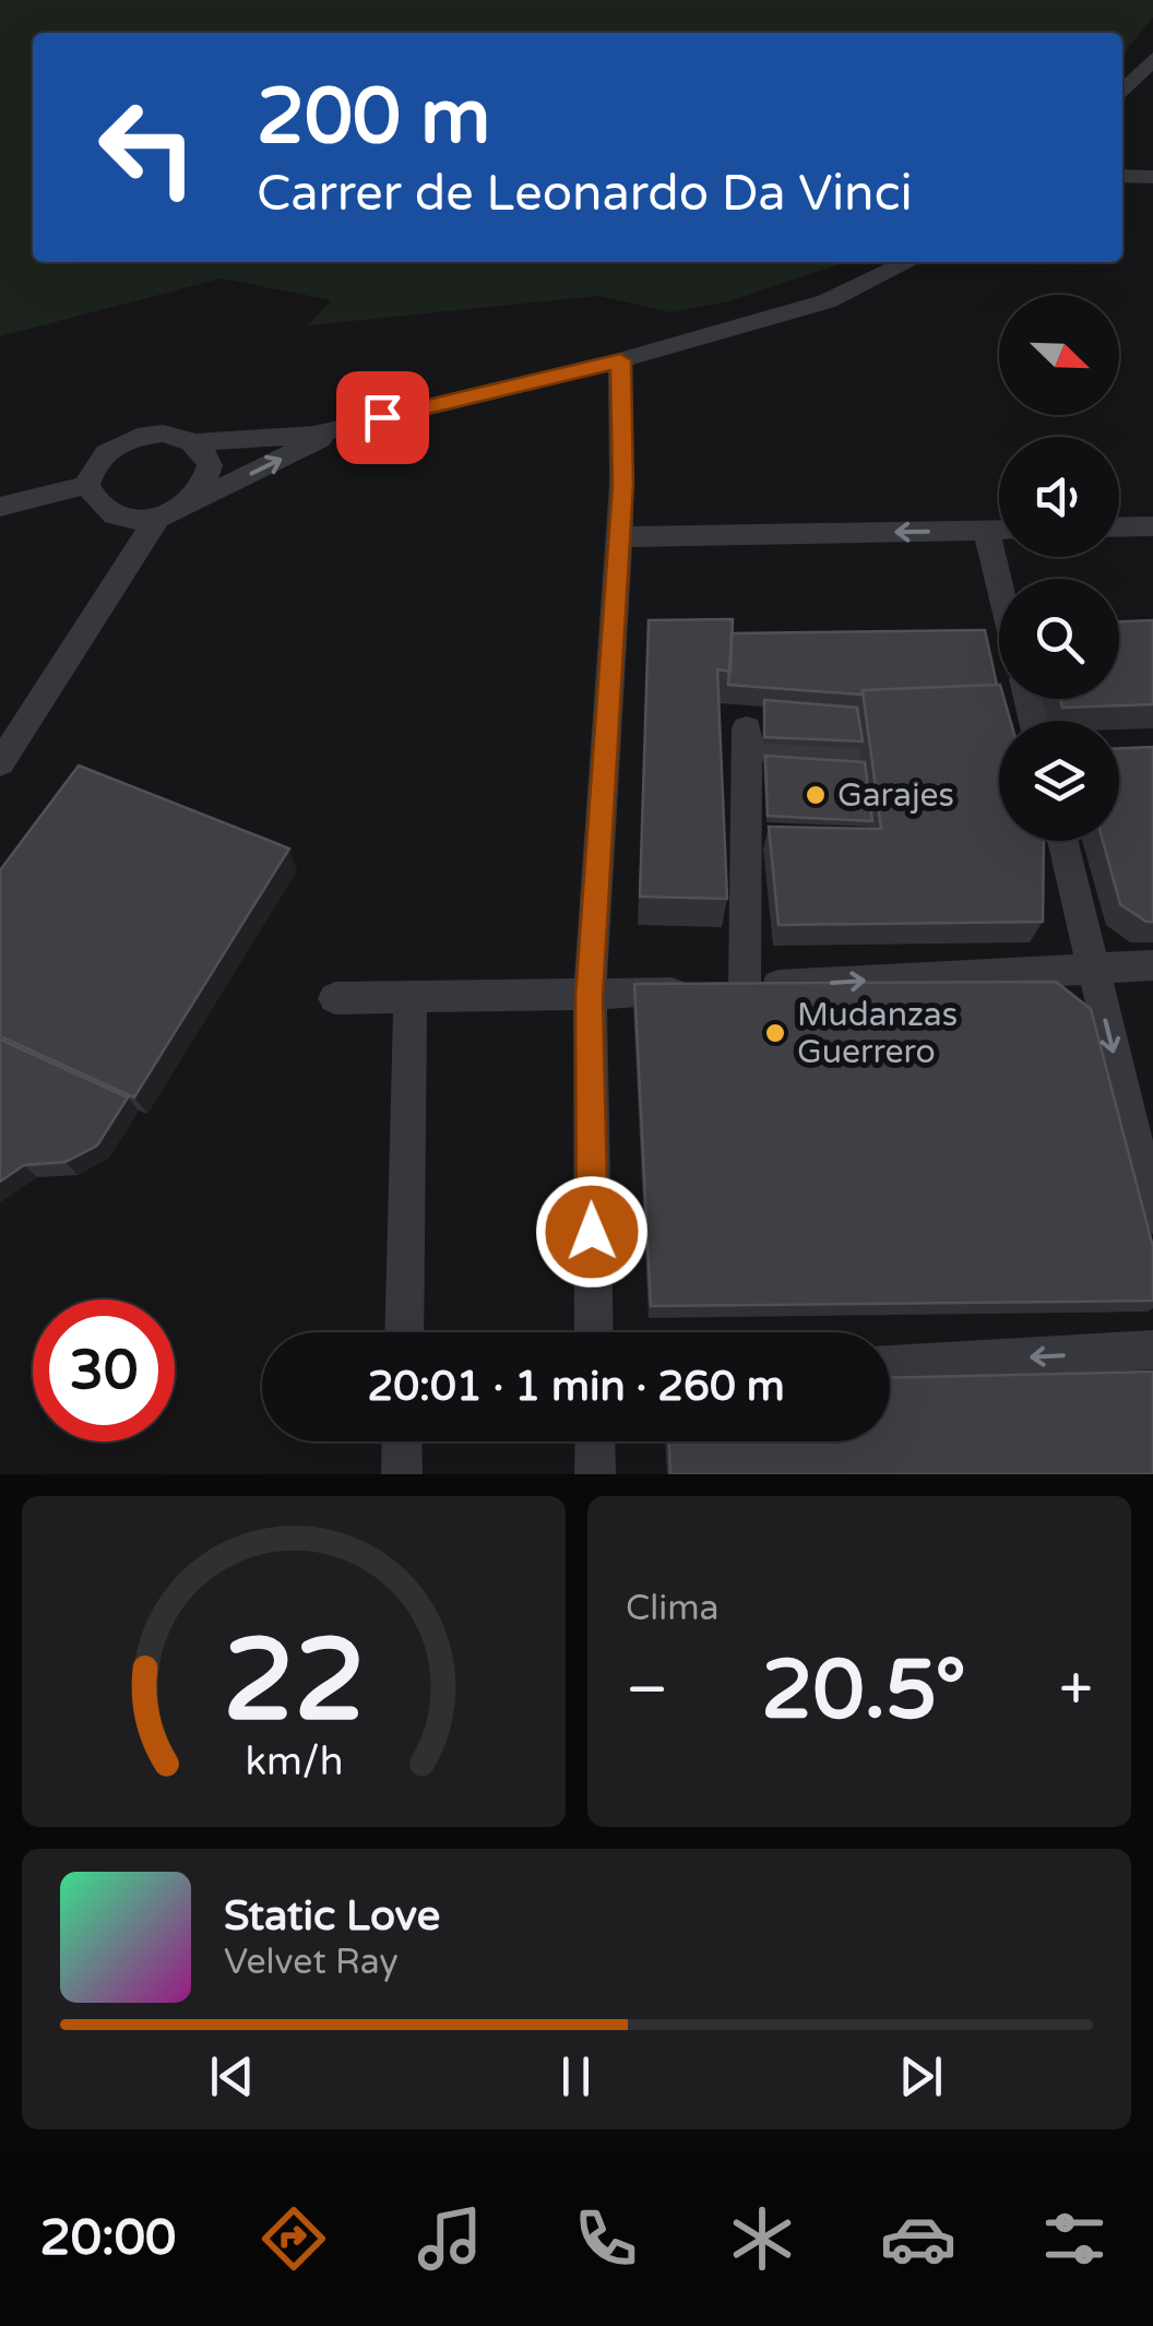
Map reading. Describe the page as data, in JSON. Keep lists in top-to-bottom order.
{
  "places": ["Garajes", "Mudanzas Guerrero"],
  "north": "bottom right",
  "page": {
    "turn": ["200 m", "Carrer de Leonardo Da Vinci"],
    "limit": "30",
    "trip": "20:01 · 1 min · 260 m",
    "tile": "Clima",
    "heat": ["−", "20.5°", "+"],
    "song": ["Static Love", "Velvet Ray"],
    "tabs": "20:00",
    "gauge": ["22", "km/h"]
  }
}
